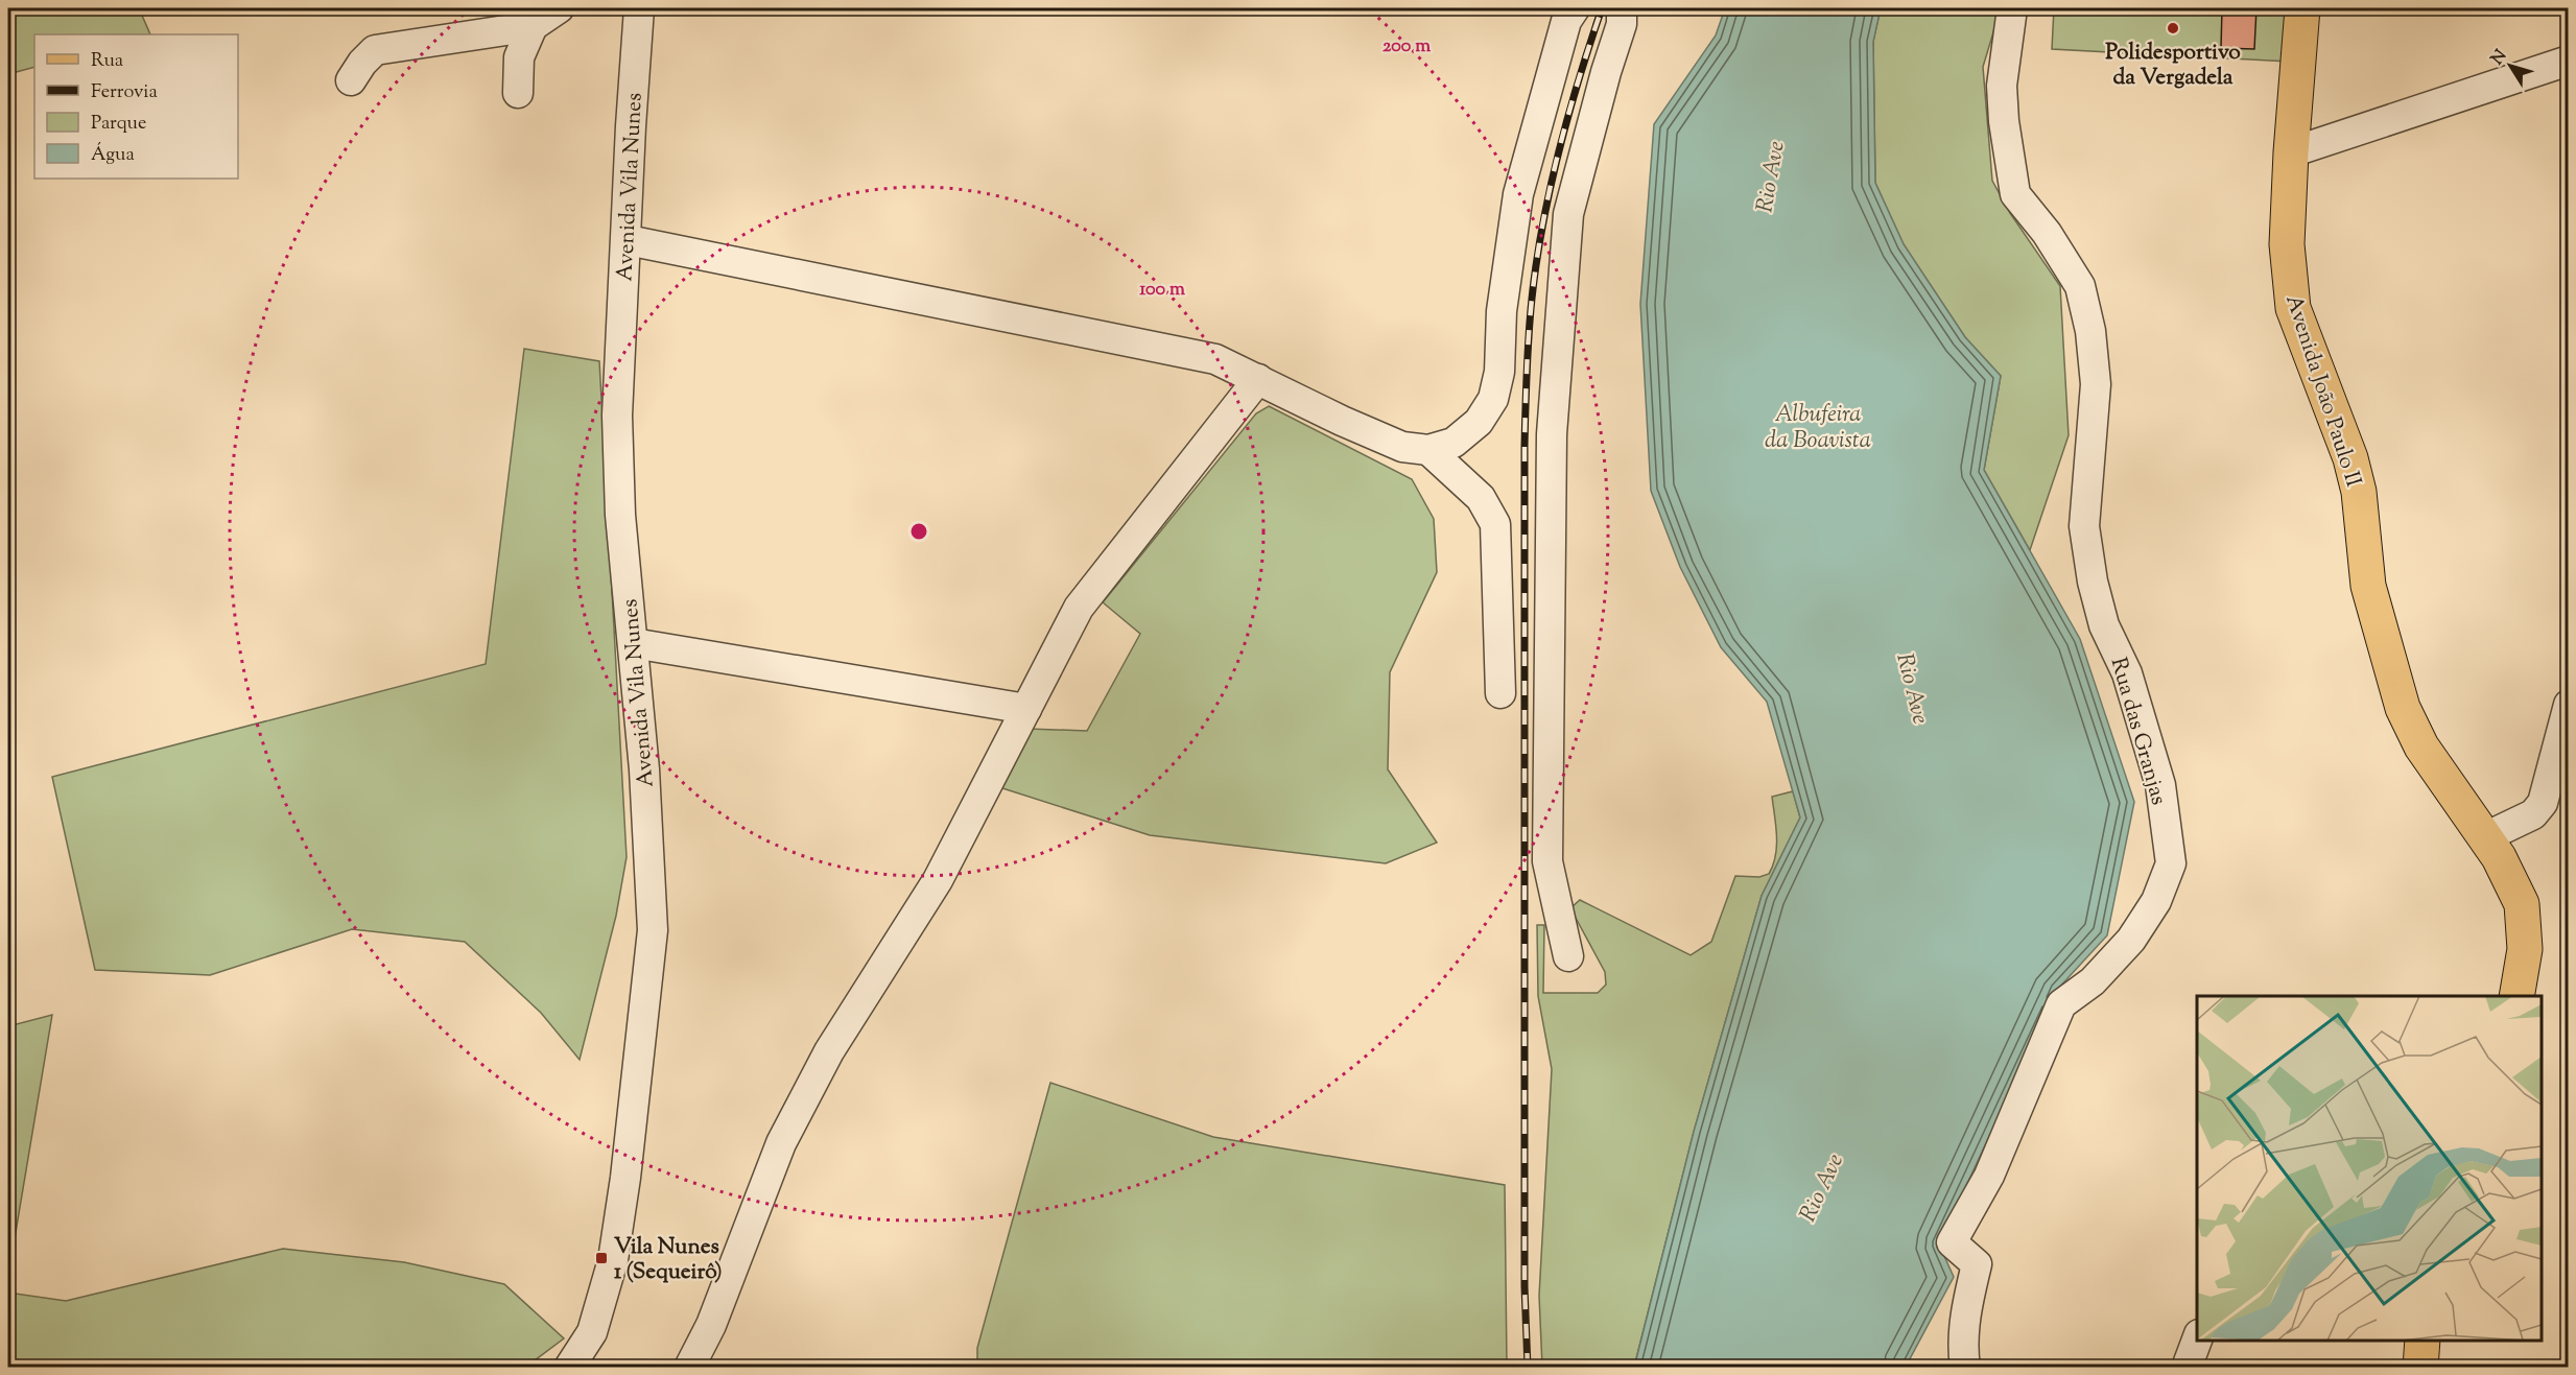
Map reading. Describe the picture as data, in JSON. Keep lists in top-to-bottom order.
{
  "streets": {
    "main road": ["Avenida João Paulo II"],
    "street": ["Avenida Vila Nunes", "Rua das Granjas"]
  },
  "water": ["Rio Ave", "Albufeira da Boavista"],
  "places": {
    "other": ["Polidesportivo da Vergadela"],
    "transit": ["Vila Nunes 1 (Sequeirô)"]
  },
  "legend": [
    "Rua",
    "Ferrovia",
    "Parque",
    "Água"
  ],
  "north": "top left",
  "rings": ["200 m", "100 m"]
}
